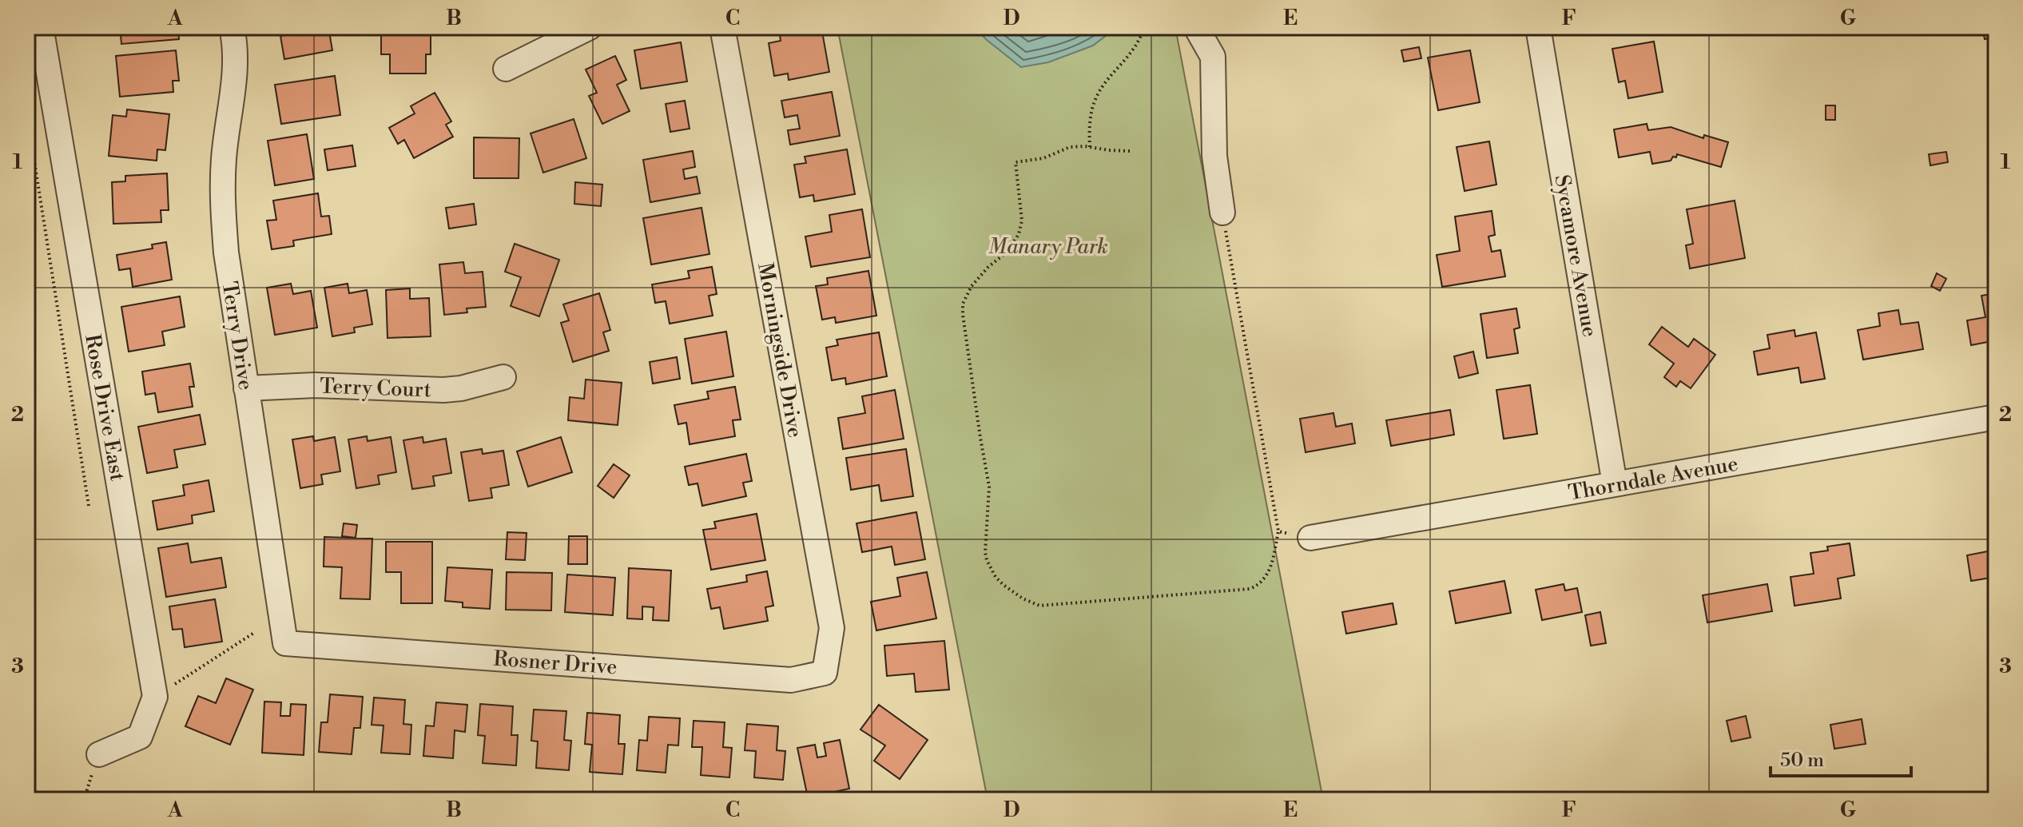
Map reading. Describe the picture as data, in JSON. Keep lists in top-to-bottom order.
{
  "streets": {
    "street": [
      "Sycamore Avenue",
      "Terry Drive",
      "Morningside Drive",
      "Terry Court",
      "Rose Drive East",
      "Thorndale Avenue",
      "Rosner Drive"
    ]
  },
  "crossings": [
    ["Sycamore Avenue", "Thorndale Avenue"],
    ["Terry Drive", "Terry Court"],
    ["Terry Drive", "Rosner Drive"],
    ["Morningside Drive", "Rosner Drive"]
  ],
  "parks": ["Manary Park"],
  "scale_bar": "50 m",
  "grid": {
    "columns": [
      "A",
      "B",
      "C",
      "D",
      "E",
      "F",
      "G"
    ],
    "rows": ["1", "2", "3"]
  }
}
